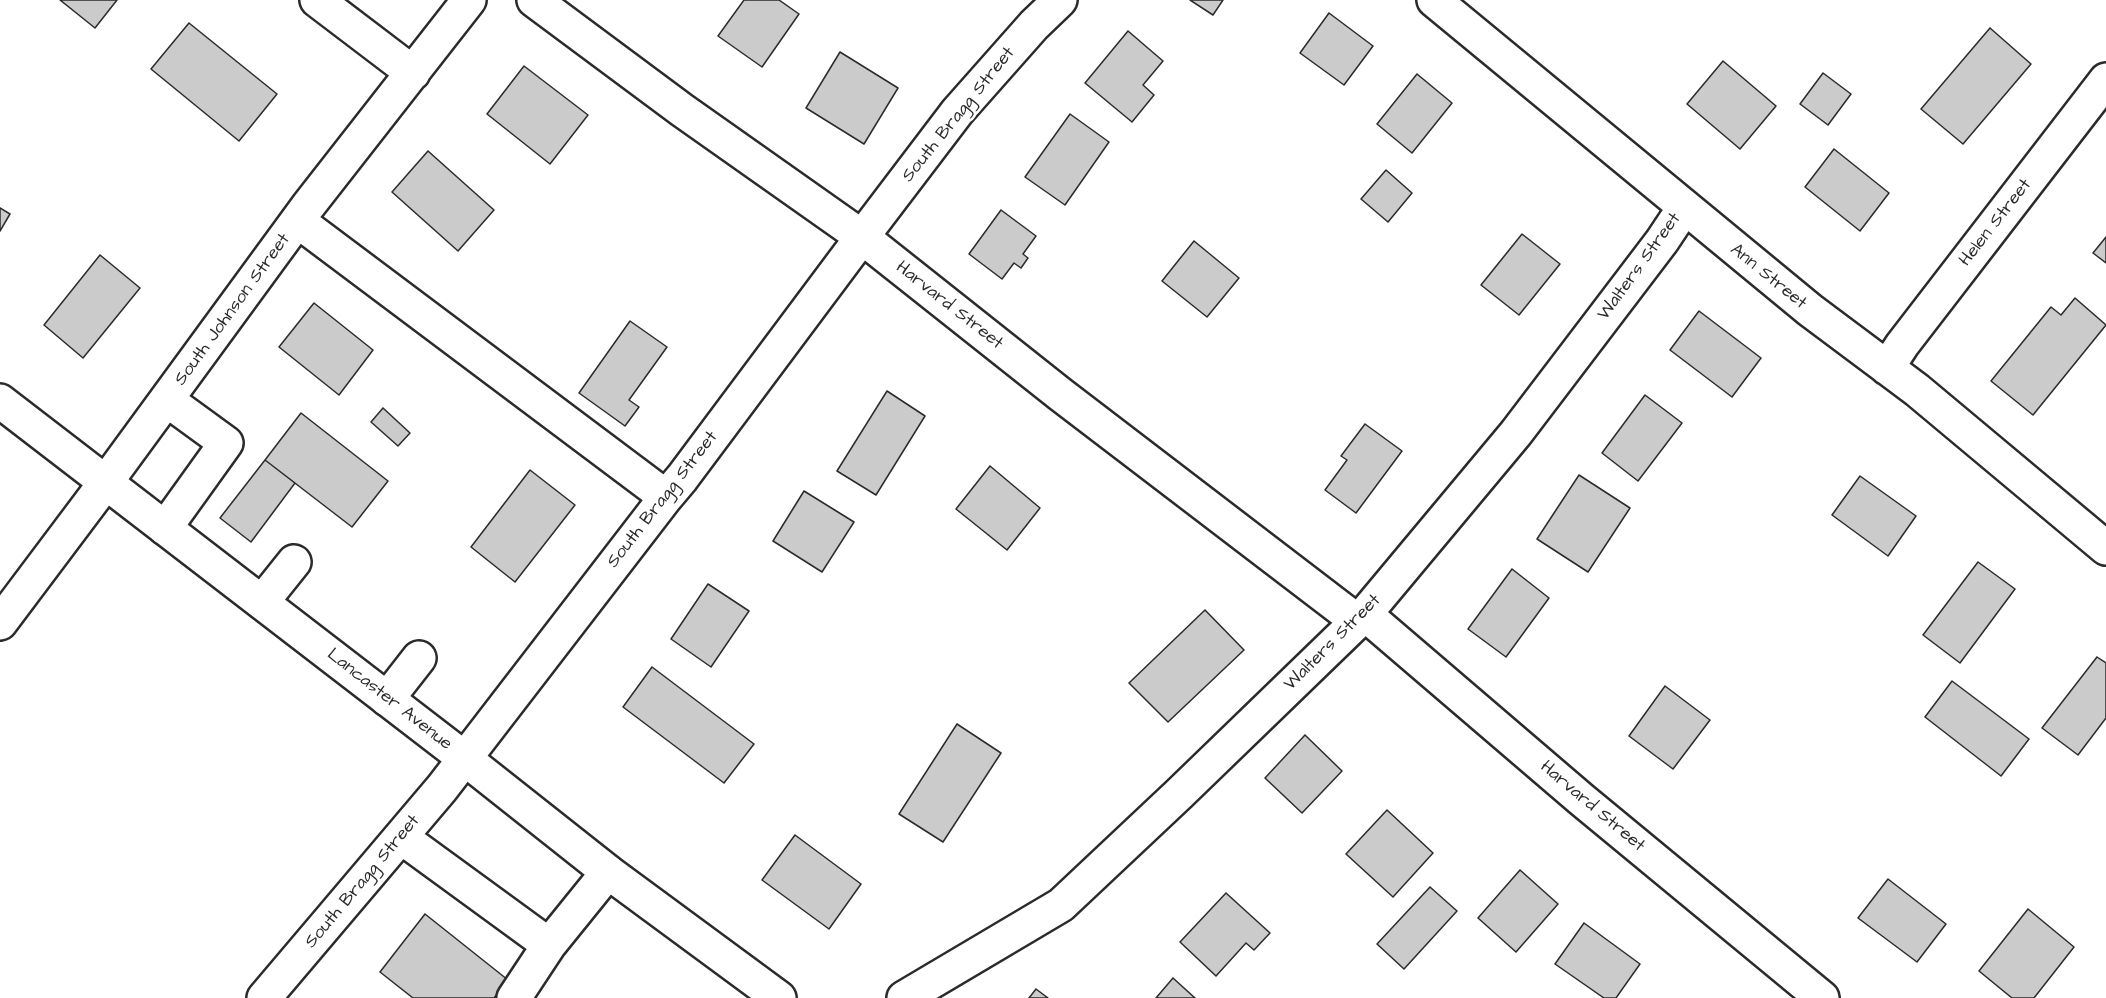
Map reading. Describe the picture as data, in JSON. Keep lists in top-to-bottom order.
{
  "streets": {
    "street": [
      "South Bragg Street",
      "Helen Street",
      "Walters Street",
      "Ann Street",
      "Harvard Street",
      "South Johnson Street",
      "Lancaster Avenue"
    ]
  },
  "crossings": [
    ["South Bragg Street", "Harvard Street"],
    ["South Bragg Street", "Lancaster Avenue"],
    ["Helen Street", "Ann Street"],
    ["Walters Street", "Ann Street"],
    ["Walters Street", "Harvard Street"],
    ["South Johnson Street", "Lancaster Avenue"]
  ]
}
